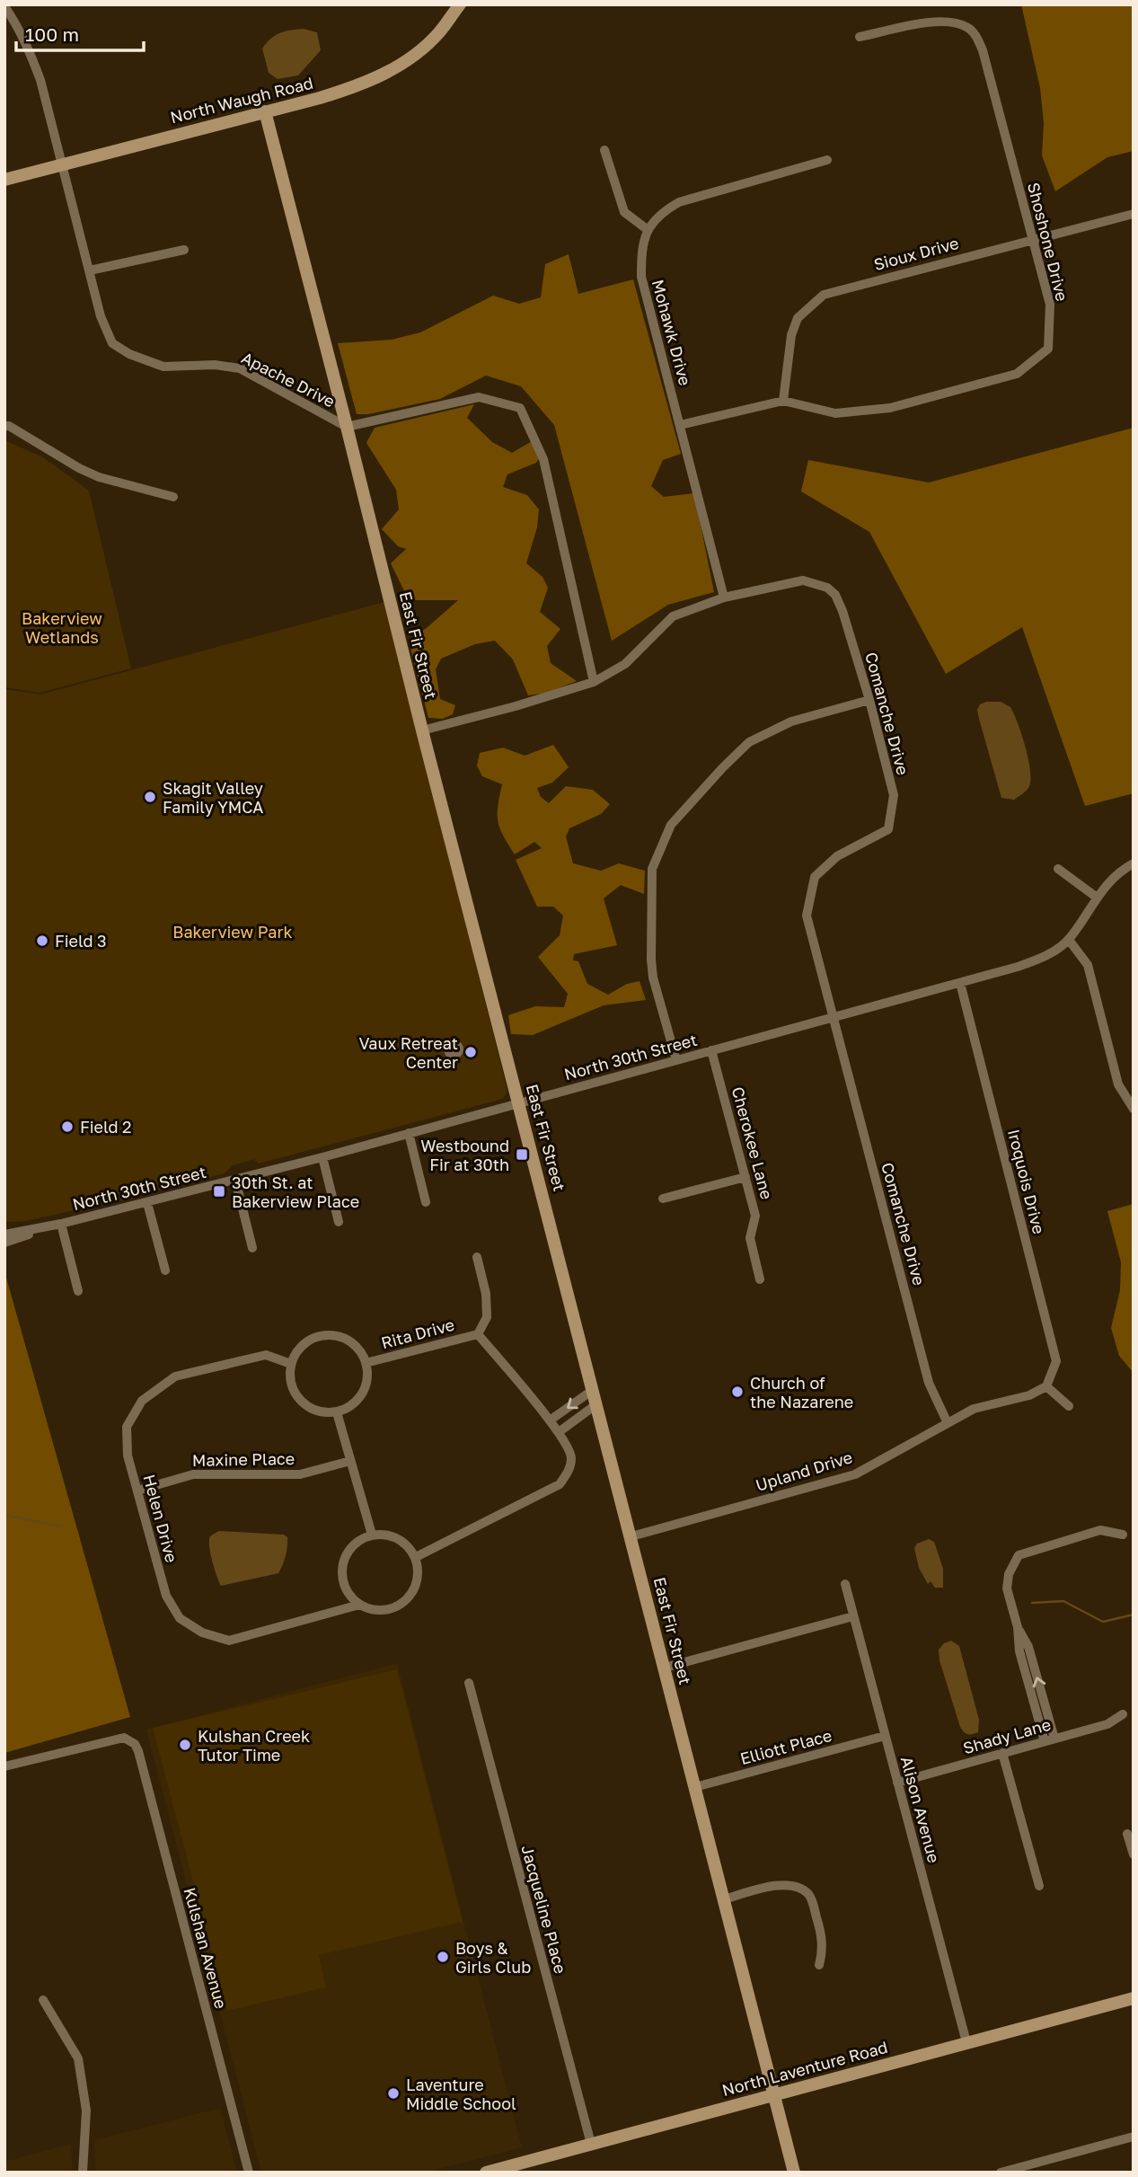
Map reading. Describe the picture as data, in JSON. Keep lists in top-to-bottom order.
{
  "streets": {
    "street": [
      "North Waugh Road",
      "Shoshone Drive",
      "Sioux Drive",
      "Mohawk Drive",
      "Apache Drive",
      "East Fir Street",
      "Comanche Drive",
      "North 30th Street",
      "Cherokee Lane",
      "Iroquois Drive",
      "Rita Drive",
      "Maxine Place",
      "Upland Drive",
      "Helen Drive",
      "Shady Lane",
      "Elliott Place",
      "Alison Avenue",
      "Jacqueline Place",
      "Kulshan Avenue",
      "North Laventure Road"
    ]
  },
  "crossings": [
    ["North Waugh Road", "Apache Drive"],
    ["North Waugh Road", "East Fir Street"],
    ["Shoshone Drive", "Sioux Drive"],
    ["Shoshone Drive", "Mohawk Drive"],
    ["Mohawk Drive", "Comanche Drive"],
    ["Apache Drive", "East Fir Street"],
    ["East Fir Street", "Comanche Drive"],
    ["East Fir Street", "North 30th Street"],
    ["East Fir Street", "Upland Drive"],
    ["East Fir Street", "Elliott Place"],
    ["East Fir Street", "North Laventure Road"],
    ["Comanche Drive", "North 30th Street"],
    ["Comanche Drive", "Upland Drive"],
    ["North 30th Street", "Cherokee Lane"],
    ["North 30th Street", "Iroquois Drive"],
    ["Iroquois Drive", "Upland Drive"],
    ["Rita Drive", "Helen Drive"],
    ["Maxine Place", "Helen Drive"],
    ["Shady Lane", "Alison Avenue"],
    ["Elliott Place", "Alison Avenue"],
    ["Alison Avenue", "North Laventure Road"],
    ["Jacqueline Place", "North Laventure Road"]
  ],
  "parks": ["Bakerview Wetlands", "Bakerview Park"],
  "places": {
    "other": [
      "Skagit Valley Family YMCA",
      "Field 3",
      "Vaux Retreat Center",
      "Field 2",
      "Church of the Nazarene",
      "Kulshan Creek Tutor Time",
      "Boys & Girls Club",
      "Laventure Middle School"
    ],
    "transit": ["Westbound Fir at 30th", "30th St. at Bakerview Place"]
  },
  "scale_bar": "100 m"
}
